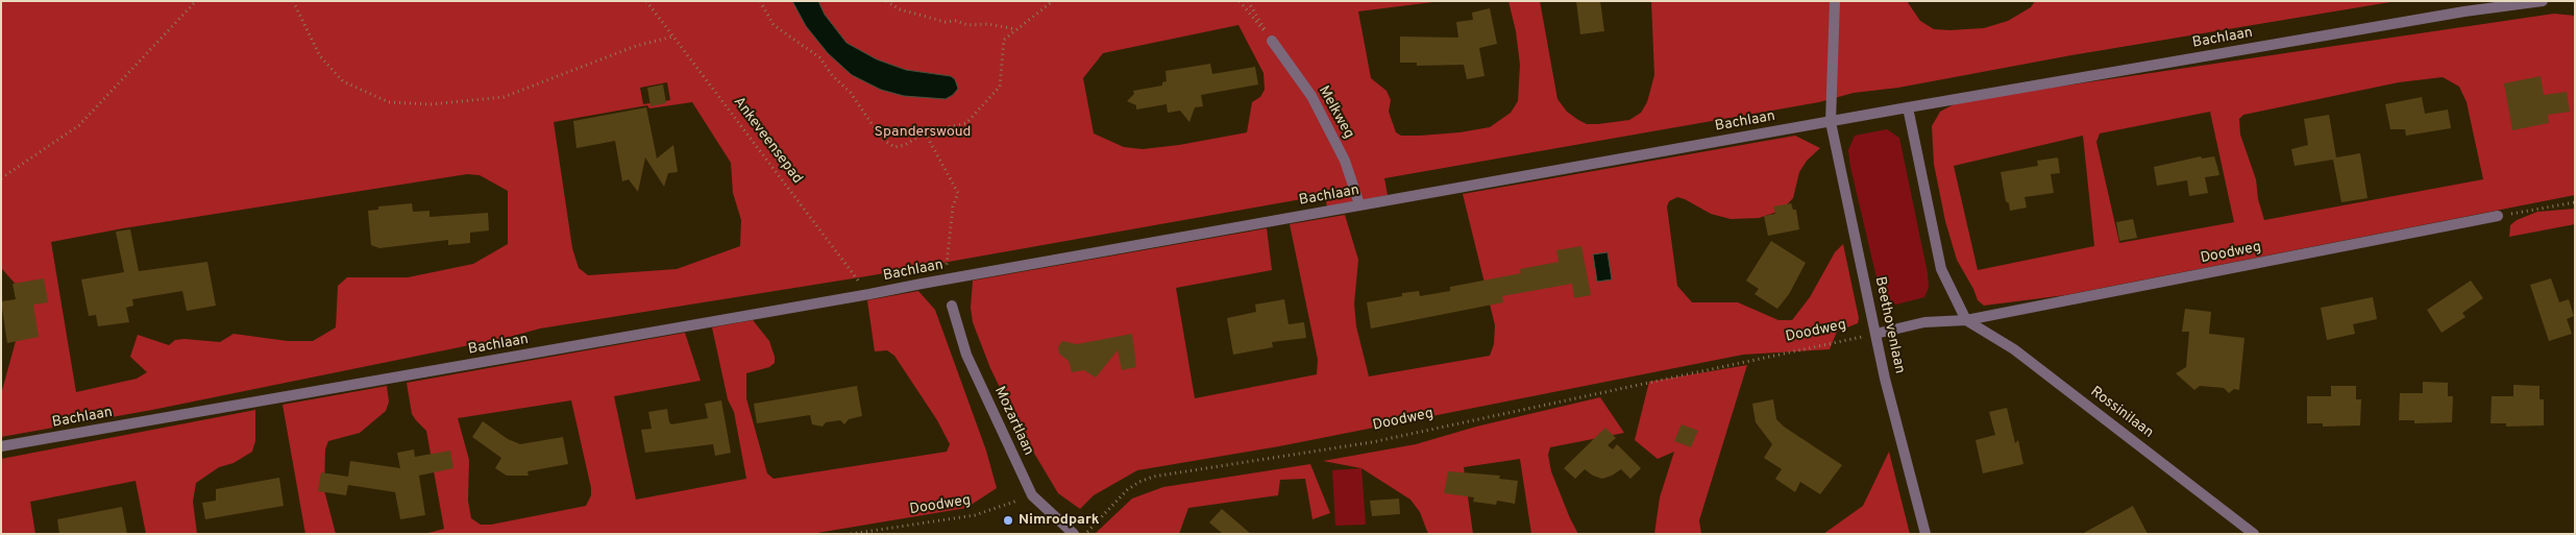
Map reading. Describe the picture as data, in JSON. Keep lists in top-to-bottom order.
{
  "streets": {
    "street": [
      "Bachlaan",
      "Melkweg",
      "Doodweg",
      "Beethovenlaan",
      "Rossinilaan",
      "Mozartlaan"
    ],
    "path": ["Ankeveensepad"]
  },
  "crossings": [
    ["Bachlaan", "Melkweg"],
    ["Bachlaan", "Ankeveensepad"],
    ["Bachlaan", "Beethovenlaan"],
    ["Doodweg", "Beethovenlaan"],
    ["Doodweg", "Rossinilaan"],
    ["Doodweg", "Mozartlaan"]
  ],
  "parks": ["Spanderswoud"],
  "places": ["Nimrodpark"]
}
